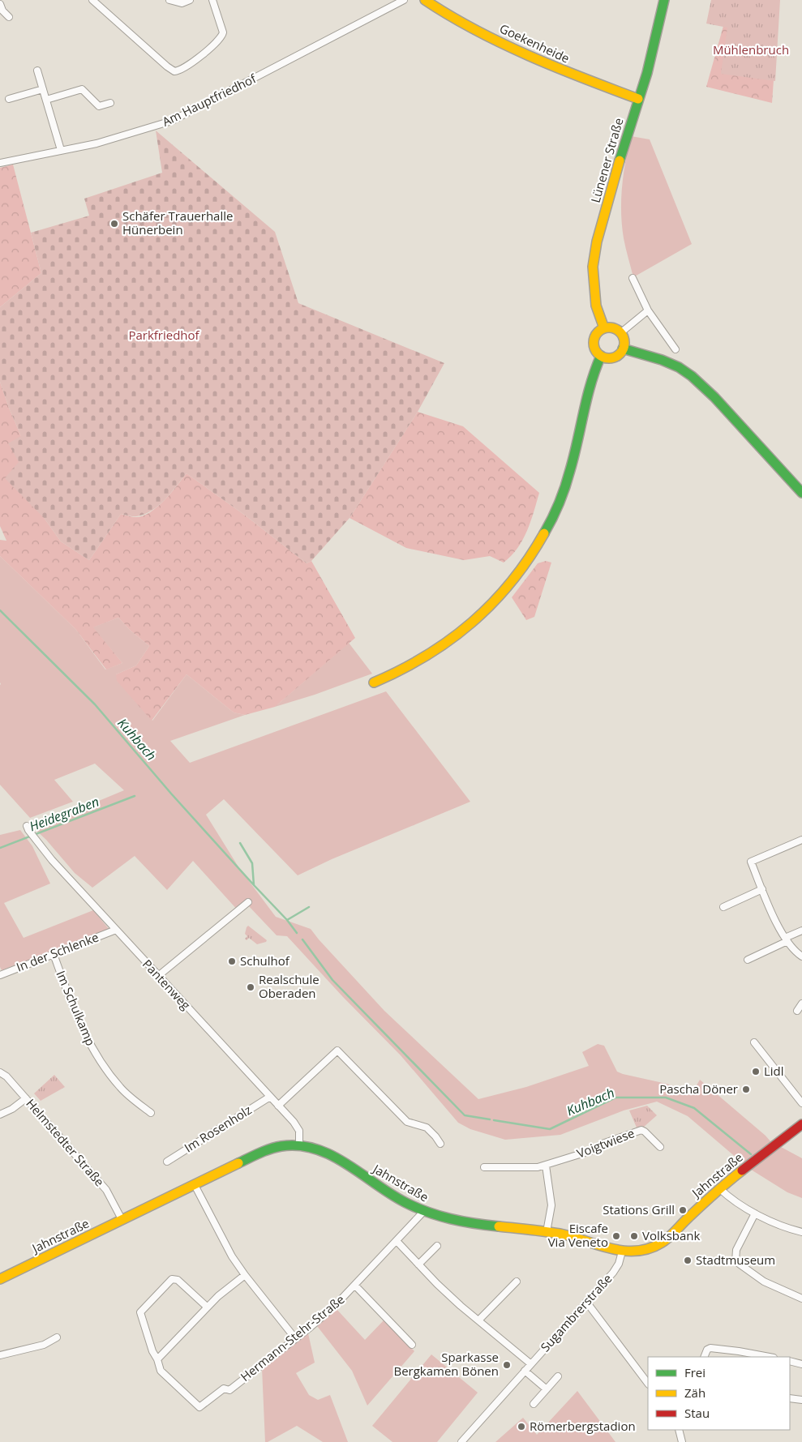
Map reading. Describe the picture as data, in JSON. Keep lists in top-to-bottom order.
{
  "streets": {
    "main road": ["Goekenheide", "Lünener Straße", "Jahnstraße"],
    "street": [
      "Am Hauptfriedhof",
      "In der Schlenke",
      "Pantenweg",
      "Im Schulkamp",
      "Im Rosenholz",
      "Helmstedter Straße",
      "Voigtwiese",
      "Sugambrerstraße",
      "Hermann-Stehr-Straße"
    ]
  },
  "crossings": [
    ["Goekenheide", "Lünener Straße"],
    ["In der Schlenke", "Pantenweg"],
    ["In der Schlenke", "Im Schulkamp"],
    ["Pantenweg", "Im Rosenholz"],
    ["Pantenweg", "Jahnstraße"],
    ["Helmstedter Straße", "Jahnstraße"],
    ["Jahnstraße", "Sugambrerstraße"],
    ["Jahnstraße", "Hermann-Stehr-Straße"]
  ],
  "water": ["Kuhbach", "Heidegraben"],
  "parks": ["Mühlenbruch", "Parkfriedhof"],
  "places": [
    "Schäfer Trauerhalle Hünerbein",
    "Schulhof",
    "Realschule Oberaden",
    "Lidl",
    "Pascha Döner",
    "Stations Grill",
    "Eiscafe Via Veneto",
    "Volksbank",
    "Stadtmuseum",
    "Sparkasse Bergkamen Bönen",
    "Römerbergstadion"
  ],
  "legend": ["Frei", "Zäh", "Stau"]
}
